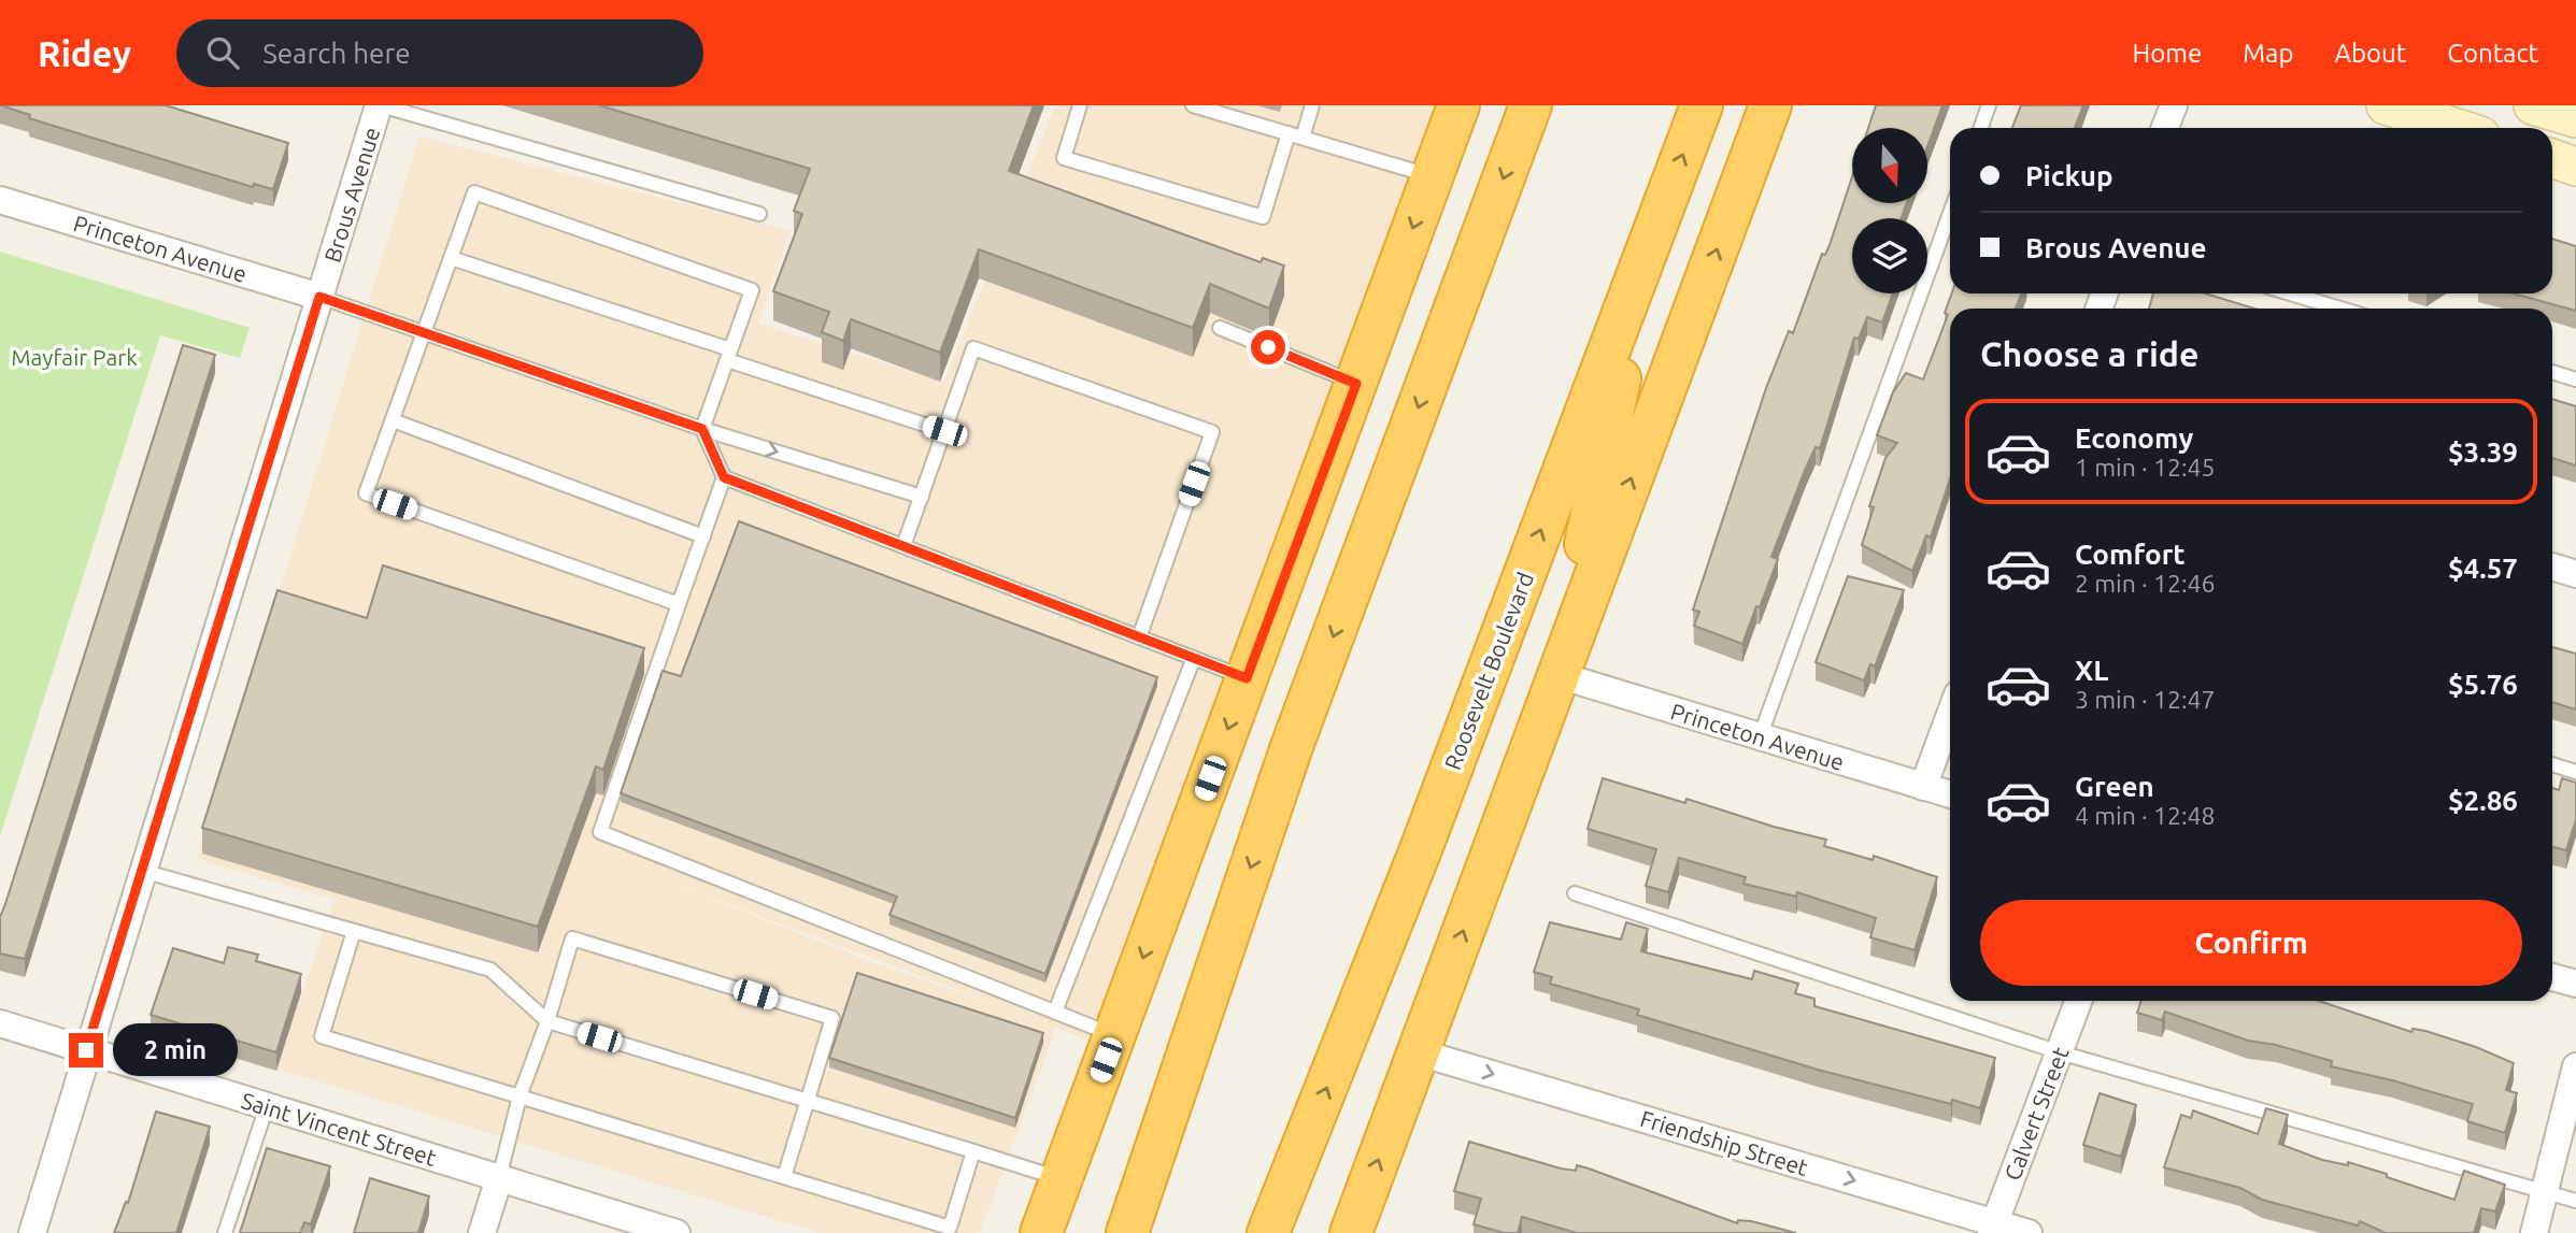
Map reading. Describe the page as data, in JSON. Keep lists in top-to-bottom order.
{
  "streets": {
    "highway": ["Roosevelt Boulevard"],
    "street": [
      "Brous Avenue",
      "Princeton Avenue",
      "Calvert Street",
      "Saint Vincent Street",
      "Friendship Street"
    ]
  },
  "crossings": [
    ["Brous Avenue", "Princeton Avenue"],
    ["Brous Avenue", "Saint Vincent Street"],
    ["Calvert Street", "Friendship Street"]
  ],
  "one_way": ["Friendship Street"],
  "parks": ["Mayfair Park"],
  "north": "bottom",
  "page": {
    "header": "Ridey",
    "search": "Search here",
    "nav": [
      "Home",
      "Map",
      "About",
      "Contact"
    ],
    "banner": ["Pickup", "Brous Avenue"],
    "heading": "Choose a ride",
    "list": [
      {
        "name": "Economy",
        "note": "1 min · 12:45",
        "value": "$3.39"
      },
      {
        "name": "Comfort",
        "note": "2 min · 12:46",
        "value": "$4.57"
      },
      {
        "name": "XL",
        "note": "3 min · 12:47",
        "value": "$5.76"
      },
      {
        "name": "Green",
        "note": "4 min · 12:48",
        "value": "$2.86"
      }
    ],
    "buttons": "Confirm",
    "bubble": "2 min"
  }
}
